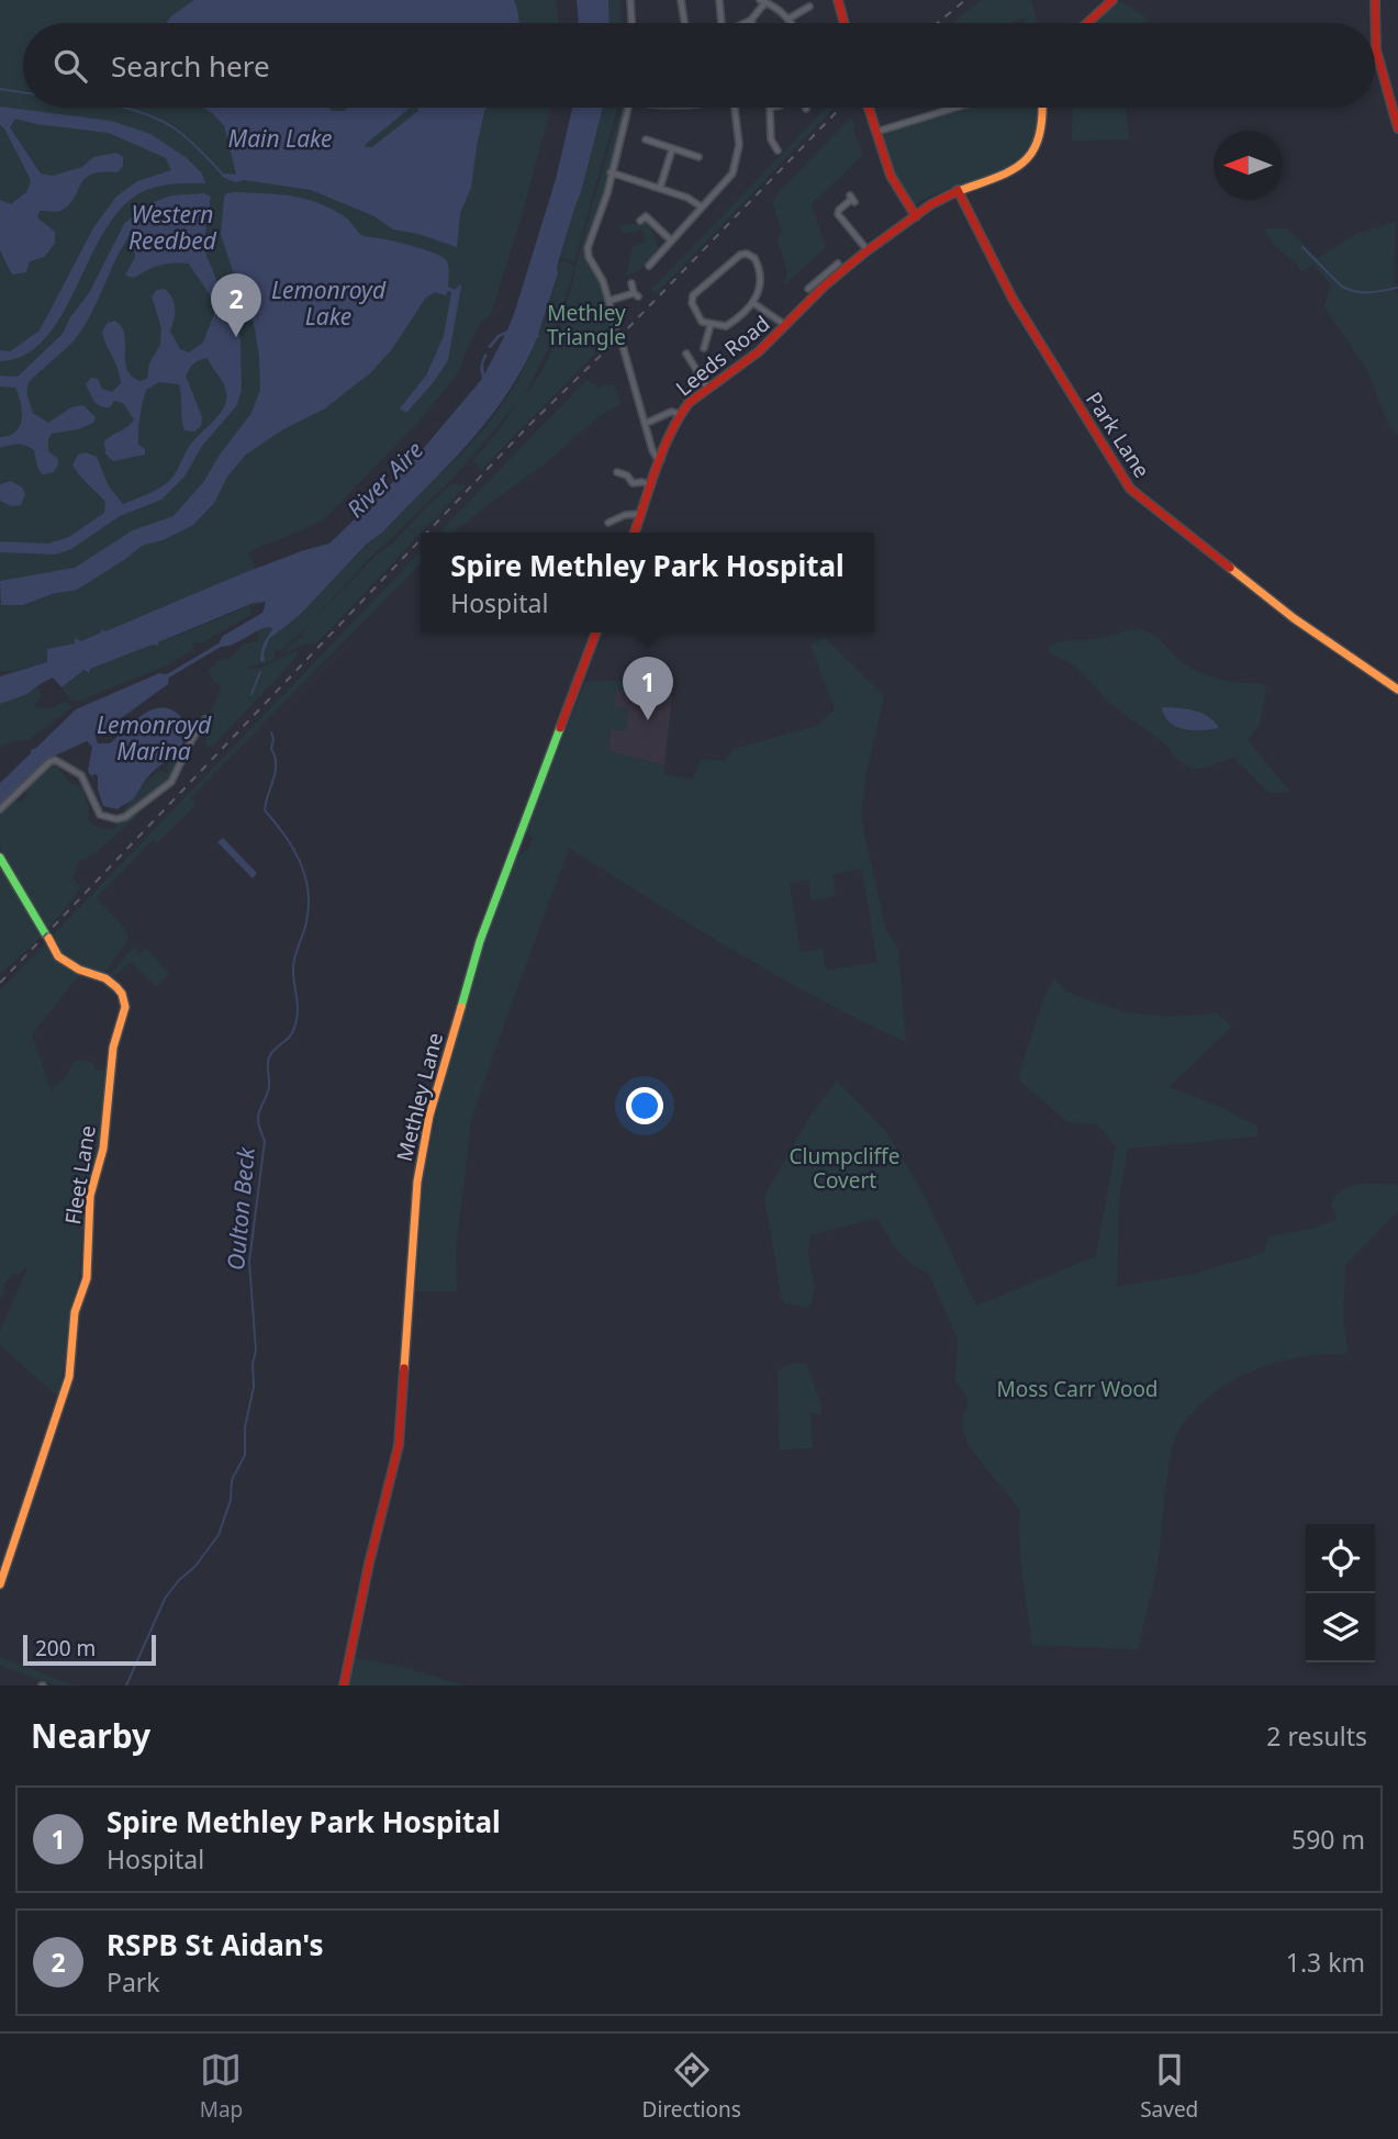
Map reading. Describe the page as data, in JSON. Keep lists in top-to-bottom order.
{
  "streets": {
    "main road": [
      "Leeds Road",
      "Park Lane",
      "Methley Lane",
      "Fleet Lane"
    ]
  },
  "crossings": [
    ["Leeds Road", "Park Lane"]
  ],
  "water": [
    "Main Lake",
    "Western Reedbed",
    "Lemonroyd Lake",
    "River Aire",
    "Lemonroyd Marina",
    "Oulton Beck"
  ],
  "parks": ["Methley Triangle", "Clumpcliffe Covert", "Moss Carr Wood"],
  "scale_bar": "200 m",
  "north": "left",
  "page": {
    "search": "Search here",
    "pins": ["2", "1"],
    "popup": ["Spire Methley Park Hospital", "Hospital"],
    "scale": "200 m",
    "heading": ["Nearby", "2 results"],
    "list": [
      {
        "mark": "1",
        "name": "Spire Methley Park Hospital",
        "note": "Hospital",
        "value": "590 m"
      },
      {
        "mark": "2",
        "name": "RSPB St Aidan's",
        "note": "Park",
        "value": "1.3 km"
      }
    ],
    "nav": ["Map", "Directions", "Saved"]
  }
}
